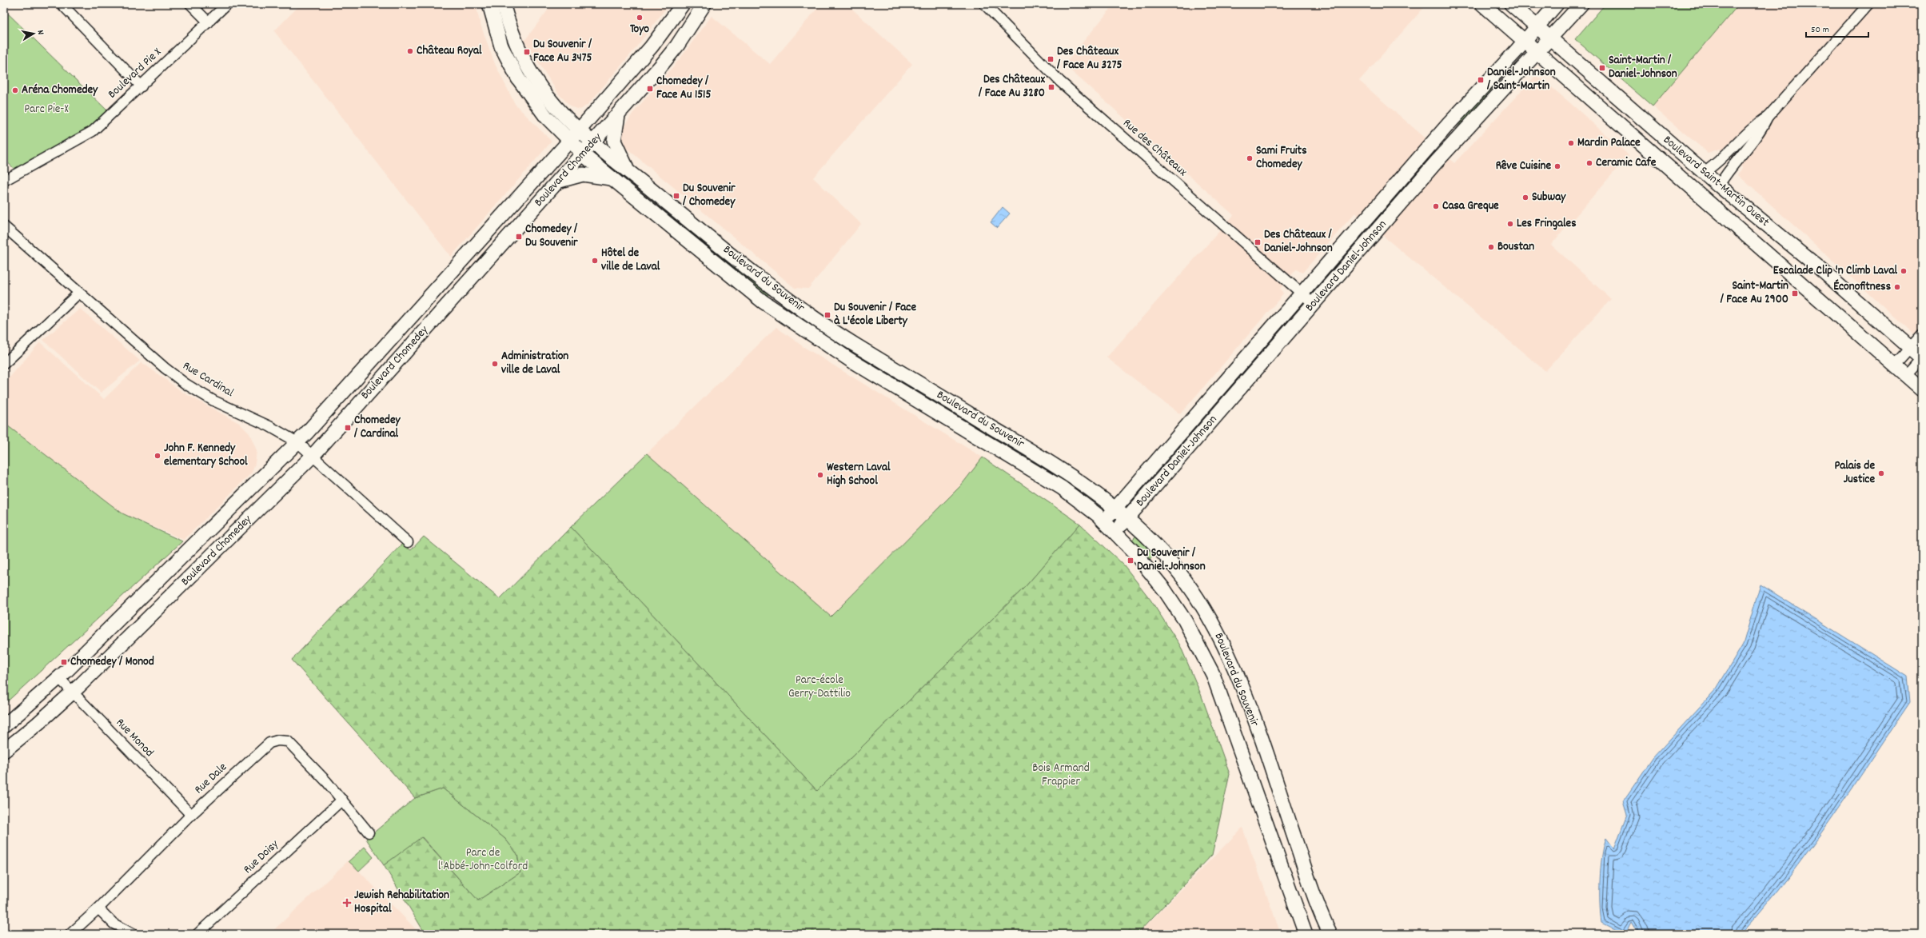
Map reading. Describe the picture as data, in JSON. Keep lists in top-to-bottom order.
{
  "streets": {
    "street": [
      "Boulevard Pie X",
      "Rue des Châteaux",
      "Boulevard Chomedey",
      "Boulevard Saint-Martin Ouest",
      "Boulevard Daniel-Johnson",
      "Boulevard du Souvenir",
      "Rue Cardinal",
      "Rue Monod",
      "Rue Dale",
      "Rue Doisy"
    ]
  },
  "crossings": [
    ["Rue des Châteaux", "Boulevard Daniel-Johnson"],
    ["Boulevard Chomedey", "Boulevard du Souvenir"],
    ["Boulevard Chomedey", "Rue Cardinal"],
    ["Boulevard Chomedey", "Rue Monod"],
    ["Boulevard Saint-Martin Ouest", "Boulevard Daniel-Johnson"],
    ["Boulevard Daniel-Johnson", "Boulevard du Souvenir"],
    ["Rue Monod", "Rue Dale"],
    ["Rue Dale", "Rue Doisy"]
  ],
  "parks": [
    "Parc Pie-X",
    "Parc-école Gerry-Dattilio",
    "Bois Armand Frappier",
    "Parc de l'Abbé-John-Colford"
  ],
  "places": {
    "other": [
      "Toyo",
      "Château Royal",
      "Aréna Chomedey",
      "Mardin Palace",
      "Sami Fruits Chomedey",
      "Ceramic Cafe",
      "Rêve Cuisine",
      "Subway",
      "Casa Greque",
      "Les Fringales",
      "Boustan",
      "Hôtel de ville de Laval",
      "Escalade Clip 'n Climb Laval",
      "Éconofitness",
      "Administration ville de Laval",
      "John F. Kennedy elementary School",
      "Palais de Justice",
      "Western Laval High School"
    ],
    "transit": [
      "Du Souvenir / Face Au 3475",
      "Des Châteaux / Face Au 3275",
      "Saint-Martin / Daniel-Johnson",
      "Daniel-Johnson / Saint-Martin",
      "Des Châteaux / Face Au 3280",
      "Chomedey / Face Au 1515",
      "Du Souvenir / Chomedey",
      "Chomedey / Du Souvenir",
      "Des Châteaux / Daniel-Johnson",
      "Saint-Martin / Face Au 2900",
      "Du Souvenir / Face à L'école Liberty",
      "Chomedey / Cardinal",
      "Du Souvenir / Daniel-Johnson",
      "Chomedey / Monod"
    ],
    "health": ["Jewish Rehabilitation Hospital"]
  },
  "scale_bar": "50 m",
  "north": "right"
}
